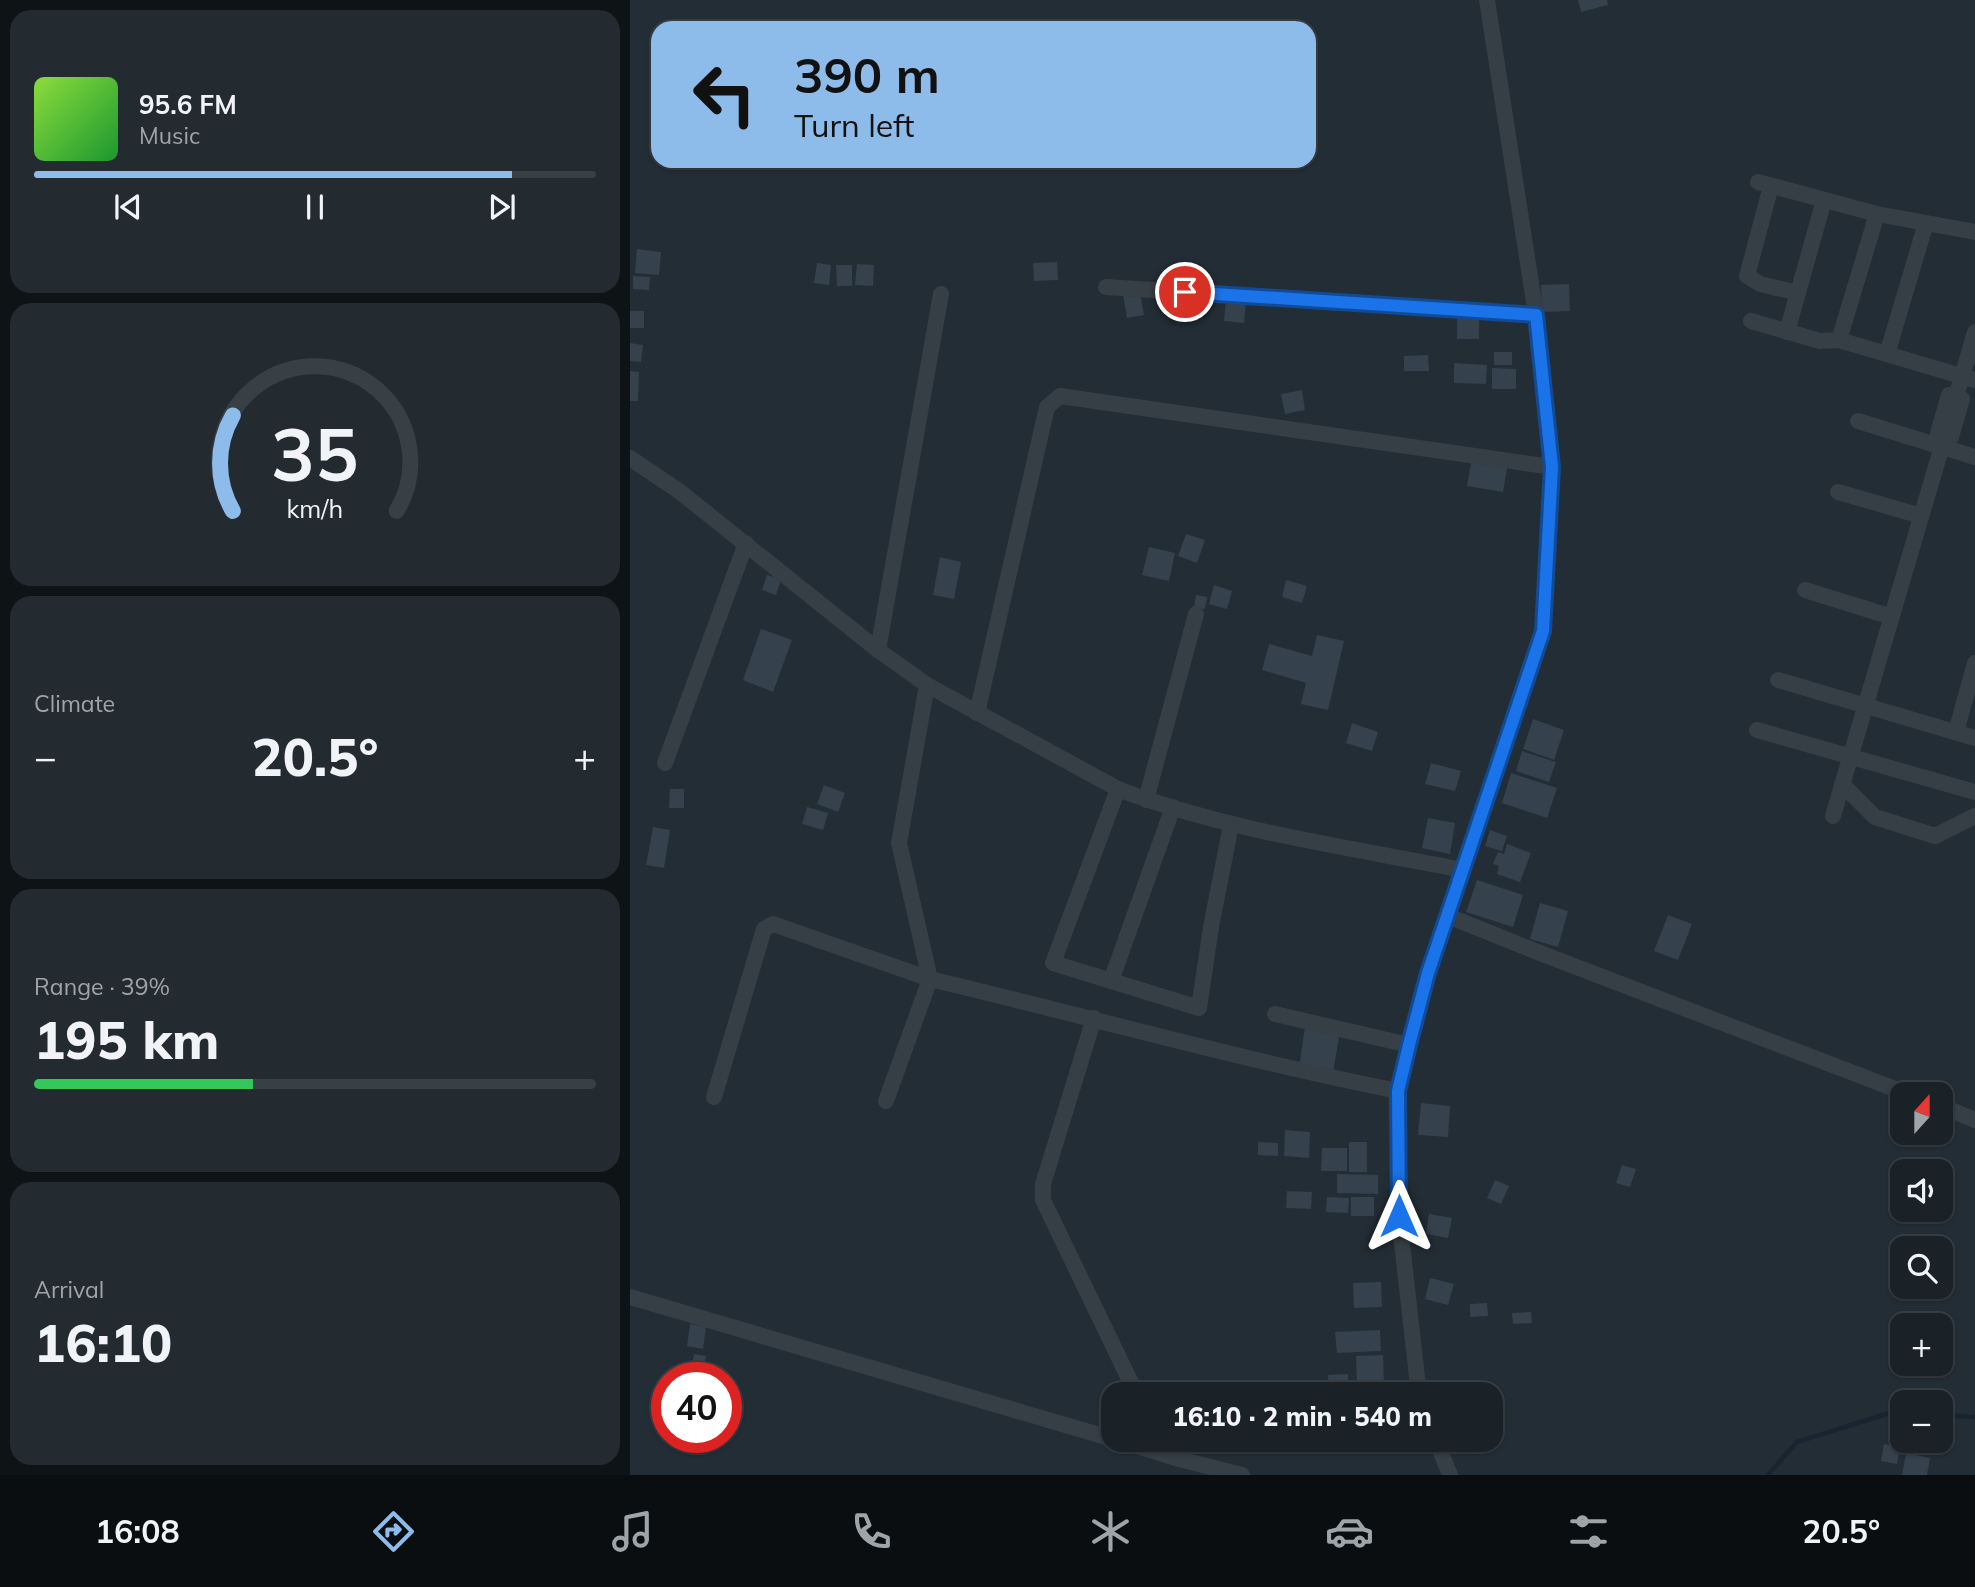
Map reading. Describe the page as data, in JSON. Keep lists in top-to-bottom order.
{
  "north": "top",
  "page": {
    "turn": ["390 m", "Turn left"],
    "song": ["95.6 FM", "Music"],
    "tile": [
      "Climate",
      ["Range · 39%", "195 km"],
      ["Arrival", "16:10"]
    ],
    "heat": ["−", "20.5°", "+"],
    "map_buttons": ["+", "−"],
    "limit": "40",
    "trip": "16:10 · 2 min · 540 m",
    "tabs": ["16:08", "20.5°"],
    "gauge": ["35", "km/h"]
  }
}
